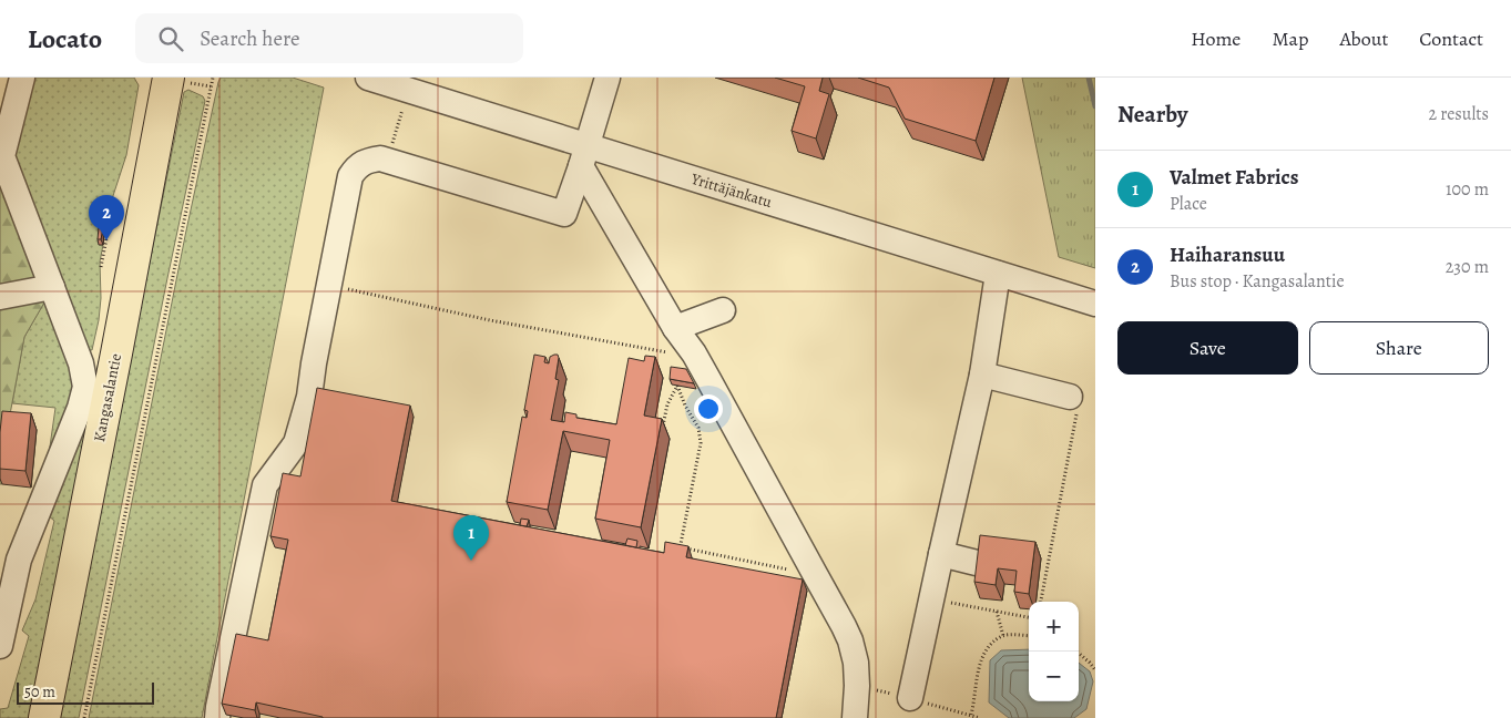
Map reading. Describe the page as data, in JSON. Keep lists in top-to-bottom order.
{
  "streets": {
    "main road": ["Kangasalantie"],
    "street": ["Yrittäjänkatu"]
  },
  "scale_bar": "50 m",
  "page": {
    "header": "Locato",
    "search": "Search here",
    "nav": [
      "Home",
      "Map",
      "About",
      "Contact"
    ],
    "heading": ["Nearby", "2 results"],
    "list": [
      {
        "mark": "1",
        "name": "Valmet Fabrics",
        "note": "Place",
        "value": "100 m"
      },
      {
        "mark": "2",
        "name": "Haiharansuu",
        "note": "Bus stop · Kangasalantie",
        "value": "230 m"
      }
    ],
    "pins": ["2", "1"],
    "buttons": ["Save", "Share"],
    "map_buttons": ["+", "−"],
    "scale": "50 m"
  }
}
